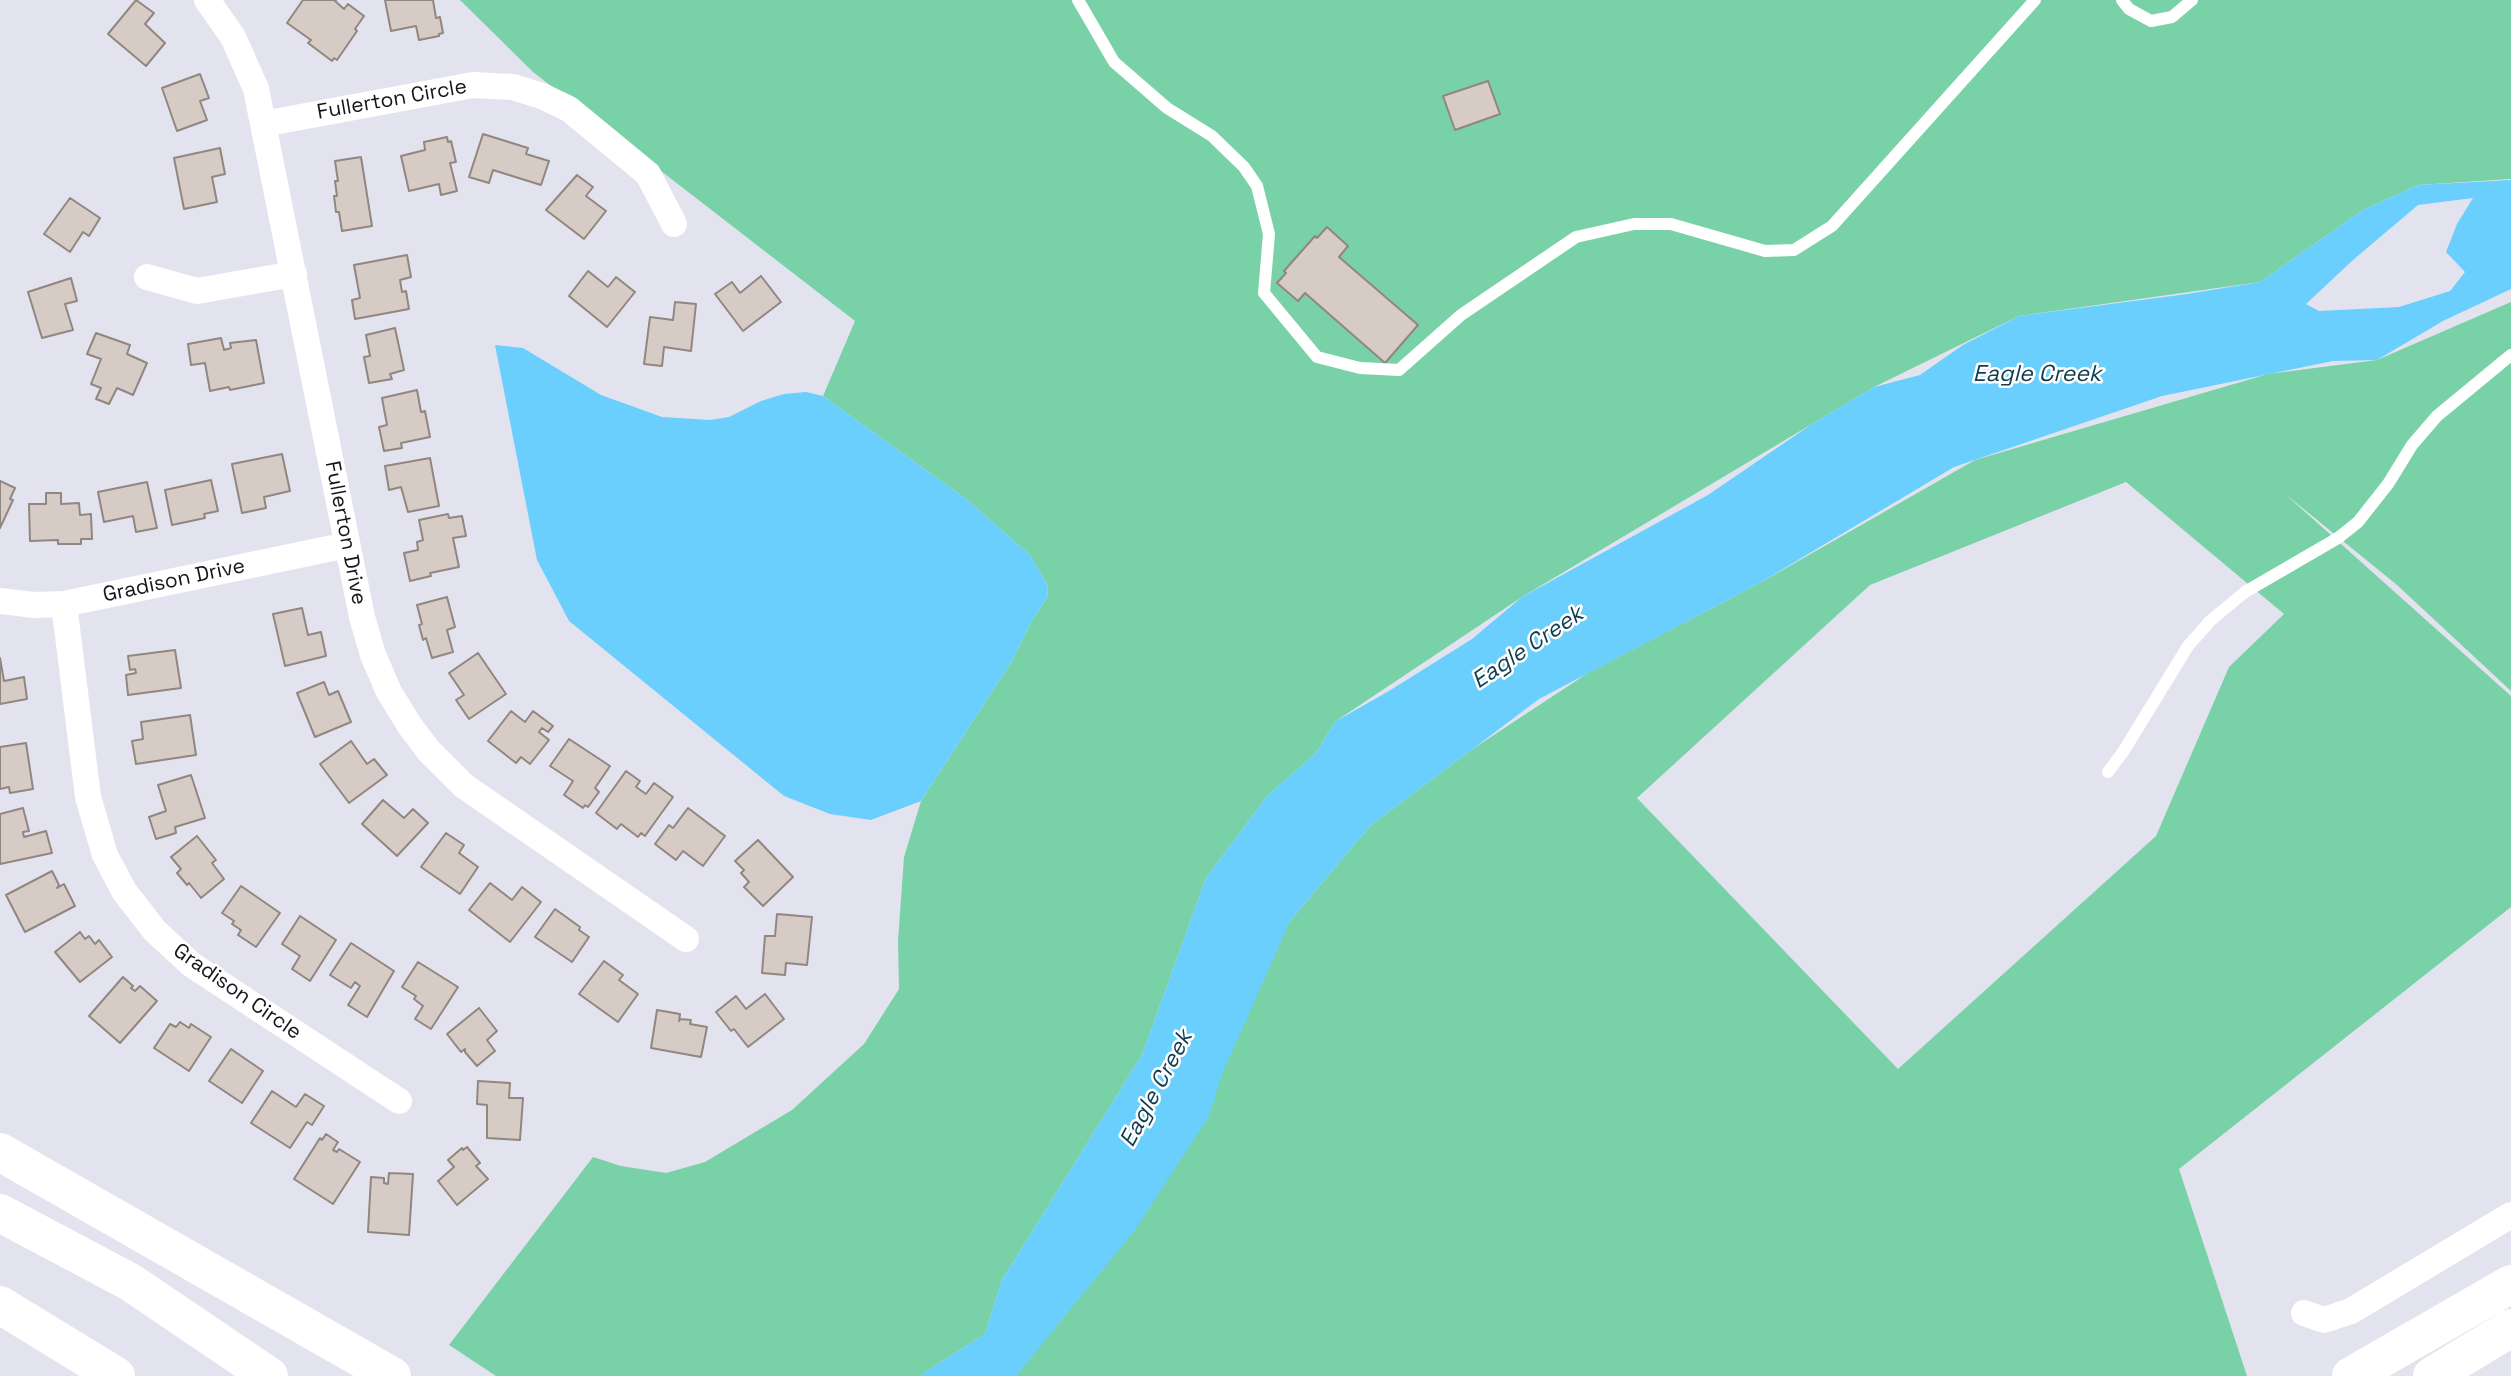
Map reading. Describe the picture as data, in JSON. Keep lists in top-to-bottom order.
{
  "streets": {
    "street": [
      "Fullerton Circle",
      "Fullerton Drive",
      "Gradison Drive",
      "Gradison Circle"
    ]
  },
  "crossings": [
    ["Fullerton Circle", "Fullerton Drive"],
    ["Fullerton Drive", "Gradison Drive"],
    ["Gradison Drive", "Gradison Circle"]
  ],
  "water": ["Eagle Creek"]
}
